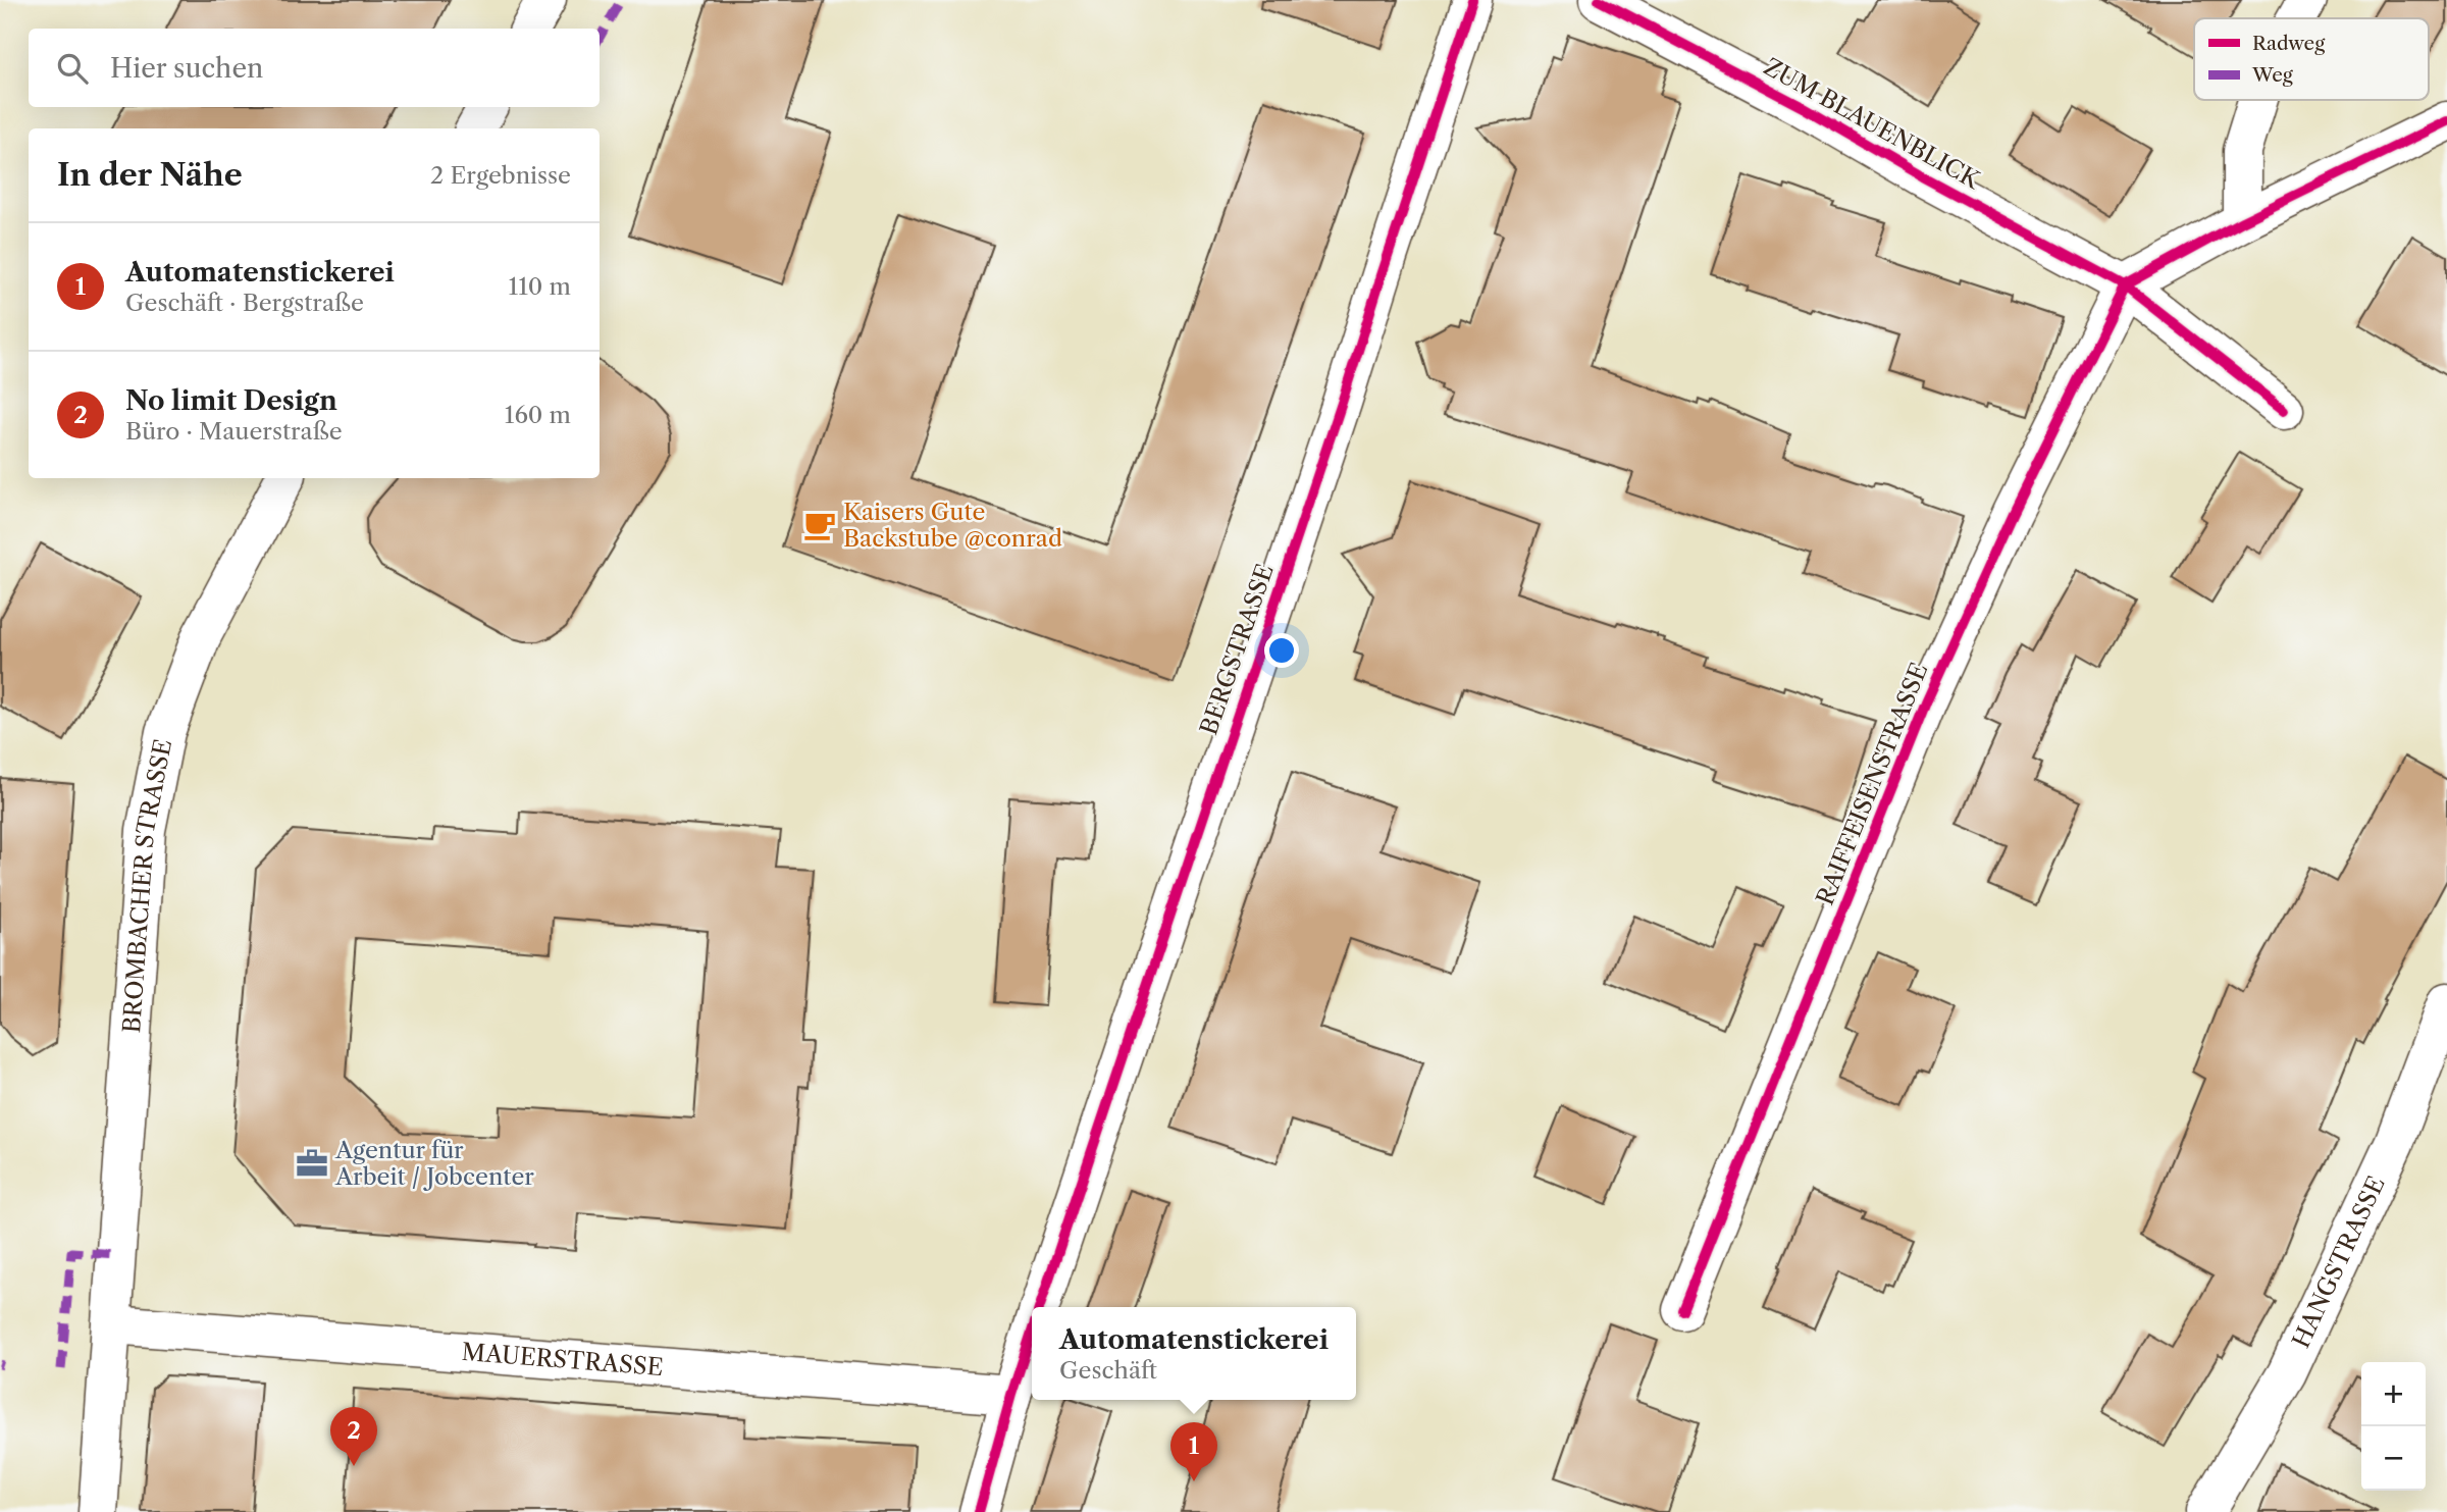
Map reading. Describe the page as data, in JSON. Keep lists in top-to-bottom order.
{
  "streets": {
    "street": [
      "ZUM BLAUENBLICK",
      "BERGSTRASSE",
      "RAIFFEISENSTRASSE",
      "BROMBACHER STRASSE",
      "HANGSTRASSE",
      "MAUERSTRASSE"
    ]
  },
  "crossings": [
    ["ZUM BLAUENBLICK", "RAIFFEISENSTRASSE"],
    ["BERGSTRASSE", "MAUERSTRASSE"],
    ["BROMBACHER STRASSE", "MAUERSTRASSE"]
  ],
  "places": {
    "cafe": ["Kaisers Gute Backstube @conrad"],
    "office": ["Agentur für Arbeit / Jobcenter"]
  },
  "legend": ["Radweg", "Weg"],
  "page": {
    "search": "Hier suchen",
    "heading": ["In der Nähe", "2 Ergebnisse"],
    "list": [
      {
        "mark": "1",
        "name": "Automatenstickerei",
        "note": "Geschäft · Bergstraße",
        "value": "110 m"
      },
      {
        "mark": "2",
        "name": "No limit Design",
        "note": "Büro · Mauerstraße",
        "value": "160 m"
      }
    ],
    "popup": ["Automatenstickerei", "Geschäft"],
    "map_buttons": ["+", "−"],
    "pins": ["2", "1"]
  }
}
